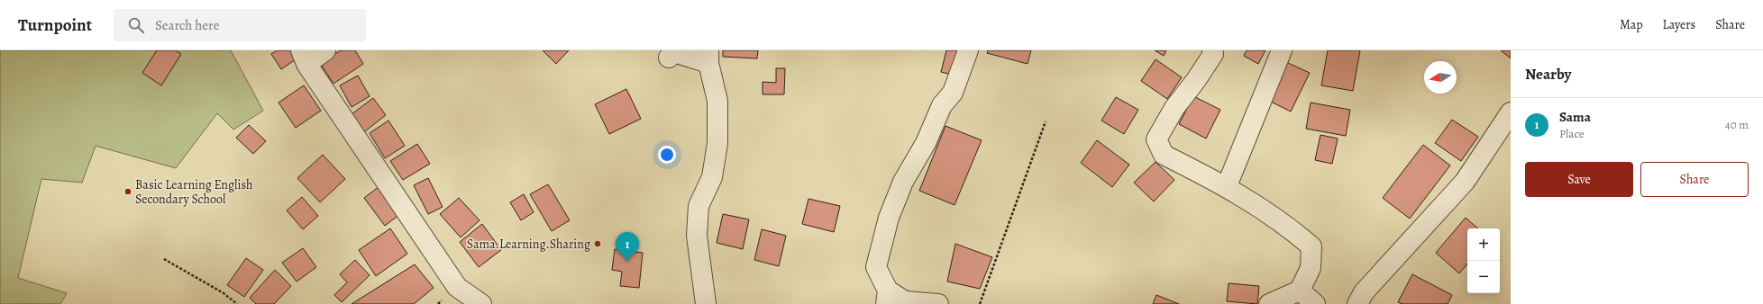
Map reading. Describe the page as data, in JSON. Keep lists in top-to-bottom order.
{
  "places": ["Basic Learning English Secondary School", "Sama.Learning.Sharing"],
  "north": "left",
  "page": {
    "header": "Turnpoint",
    "search": "Search here",
    "nav": ["Map", "Layers", "Share"],
    "heading": "Nearby",
    "list": [
      {
        "mark": "1",
        "name": "Sama",
        "note": "Place",
        "value": "40 m"
      }
    ],
    "buttons": ["Save", "Share"],
    "map_buttons": ["+", "−"],
    "pins": "1"
  }
}
